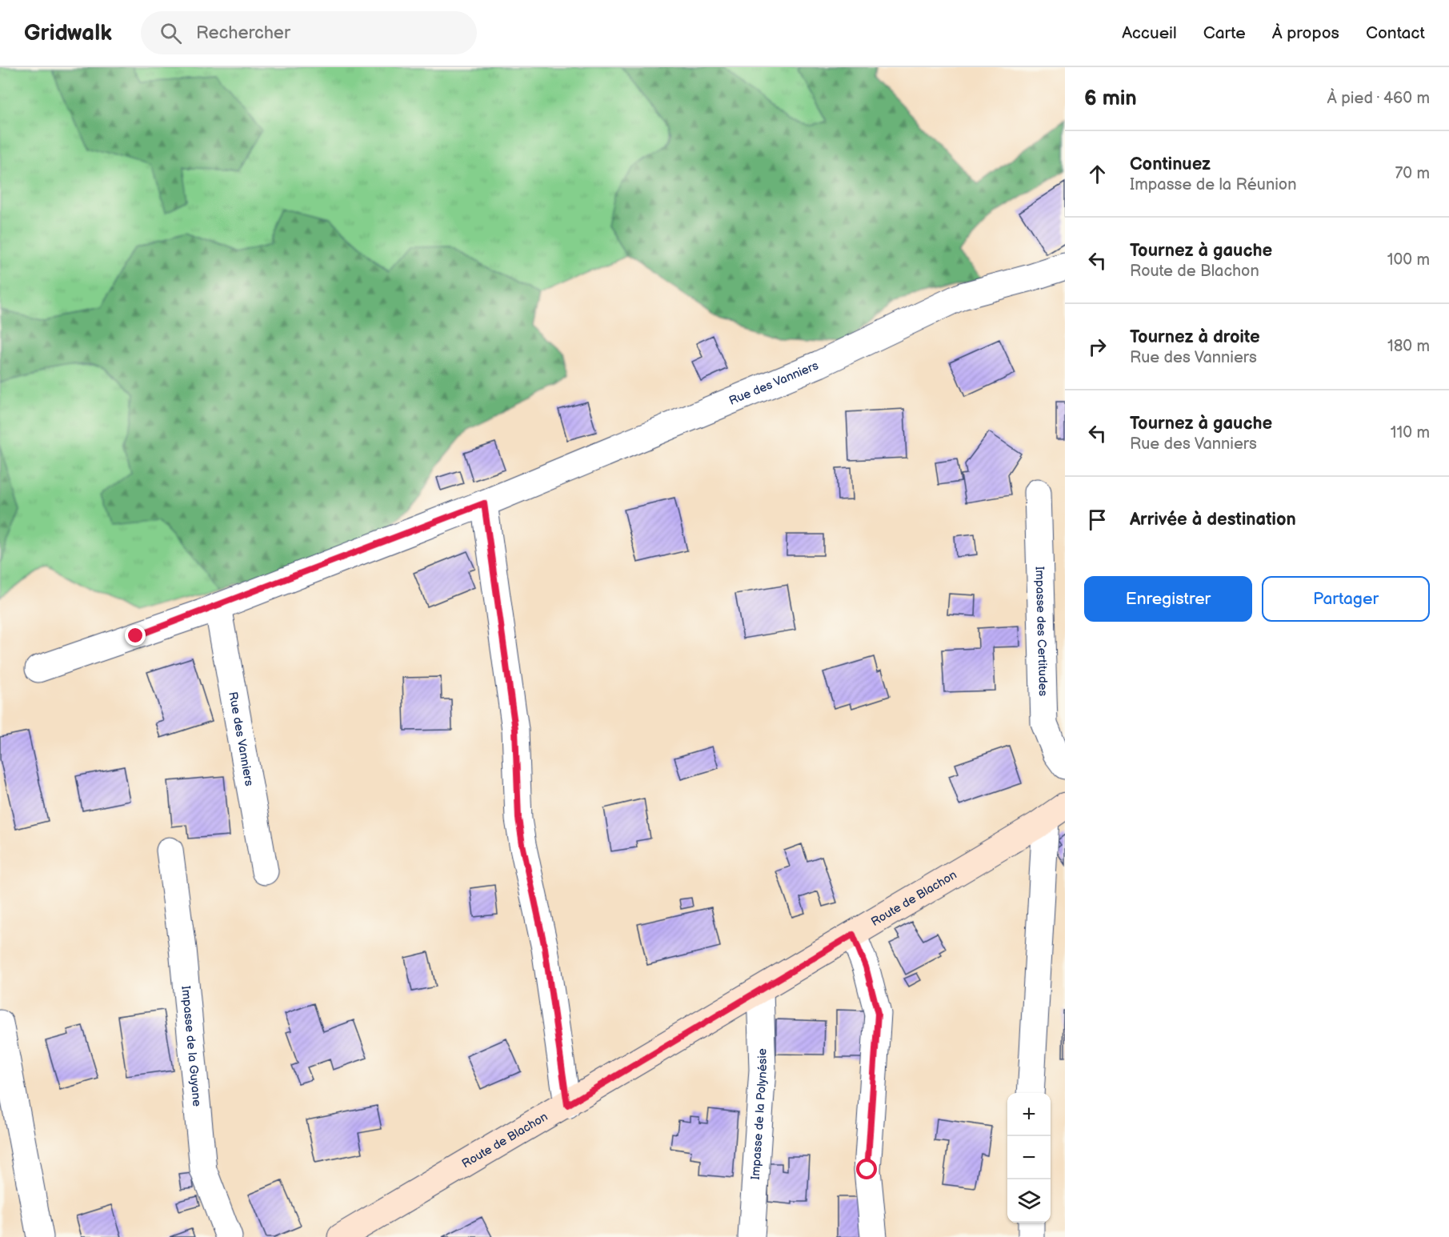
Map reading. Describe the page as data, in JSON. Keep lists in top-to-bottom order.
{
  "streets": {
    "street": [
      "Rue des Vanniers",
      "Impasse des Certitudes",
      "Route de Blachon",
      "Impasse de la Guyane",
      "Impasse de la Polynésie"
    ]
  },
  "crossings": [
    ["Route de Blachon", "Impasse de la Polynésie"]
  ],
  "page": {
    "header": "Gridwalk",
    "search": "Rechercher",
    "nav": [
      "Accueil",
      "Carte",
      "À propos",
      "Contact"
    ],
    "heading": ["6 min", "À pied · 460 m"],
    "list": [
      ["Continuez", "Impasse de la Réunion", "70 m"],
      ["Tournez à gauche", "Route de Blachon", "100 m"],
      ["Tournez à droite", "Rue des Vanniers", "180 m"],
      ["Tournez à gauche", "Rue des Vanniers", "110 m"],
      "Arrivée à destination"
    ],
    "buttons": ["Enregistrer", "Partager"],
    "map_buttons": ["+", "−"]
  }
}
